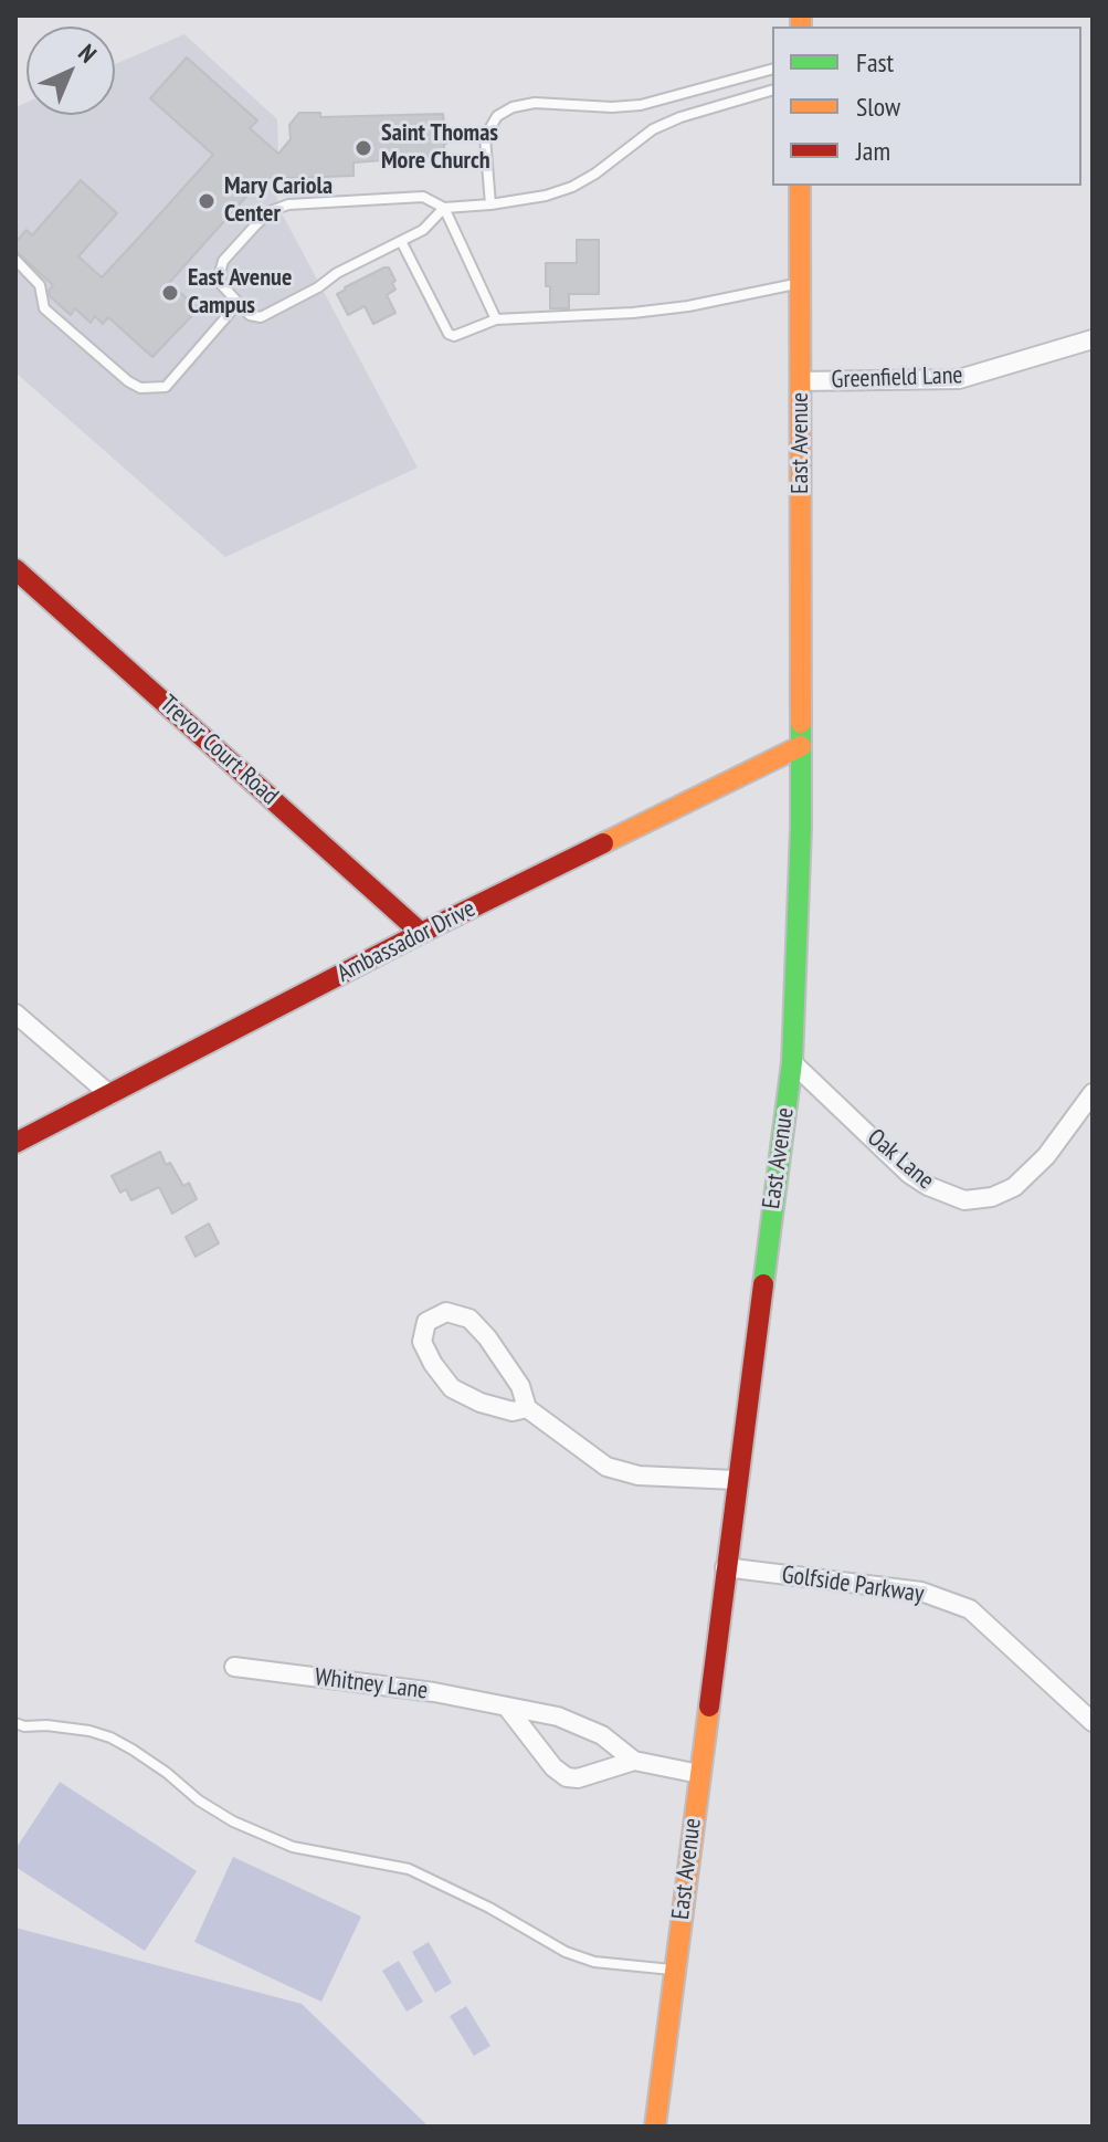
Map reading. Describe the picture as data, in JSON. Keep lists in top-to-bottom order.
{
  "streets": {
    "main road": ["East Avenue", "Trevor Court Road", "Ambassador Drive"],
    "street": [
      "Greenfield Lane",
      "Oak Lane",
      "Golfside Parkway",
      "Whitney Lane"
    ]
  },
  "crossings": [
    ["Greenfield Lane", "East Avenue"],
    ["East Avenue", "Ambassador Drive"],
    ["East Avenue", "Oak Lane"],
    ["East Avenue", "Golfside Parkway"],
    ["East Avenue", "Whitney Lane"],
    ["Trevor Court Road", "Ambassador Drive"]
  ],
  "places": ["Saint Thomas More Church", "Mary Cariola Center", "East Avenue Campus"],
  "legend": ["Fast", "Slow", "Jam"],
  "north": "top right"
}
